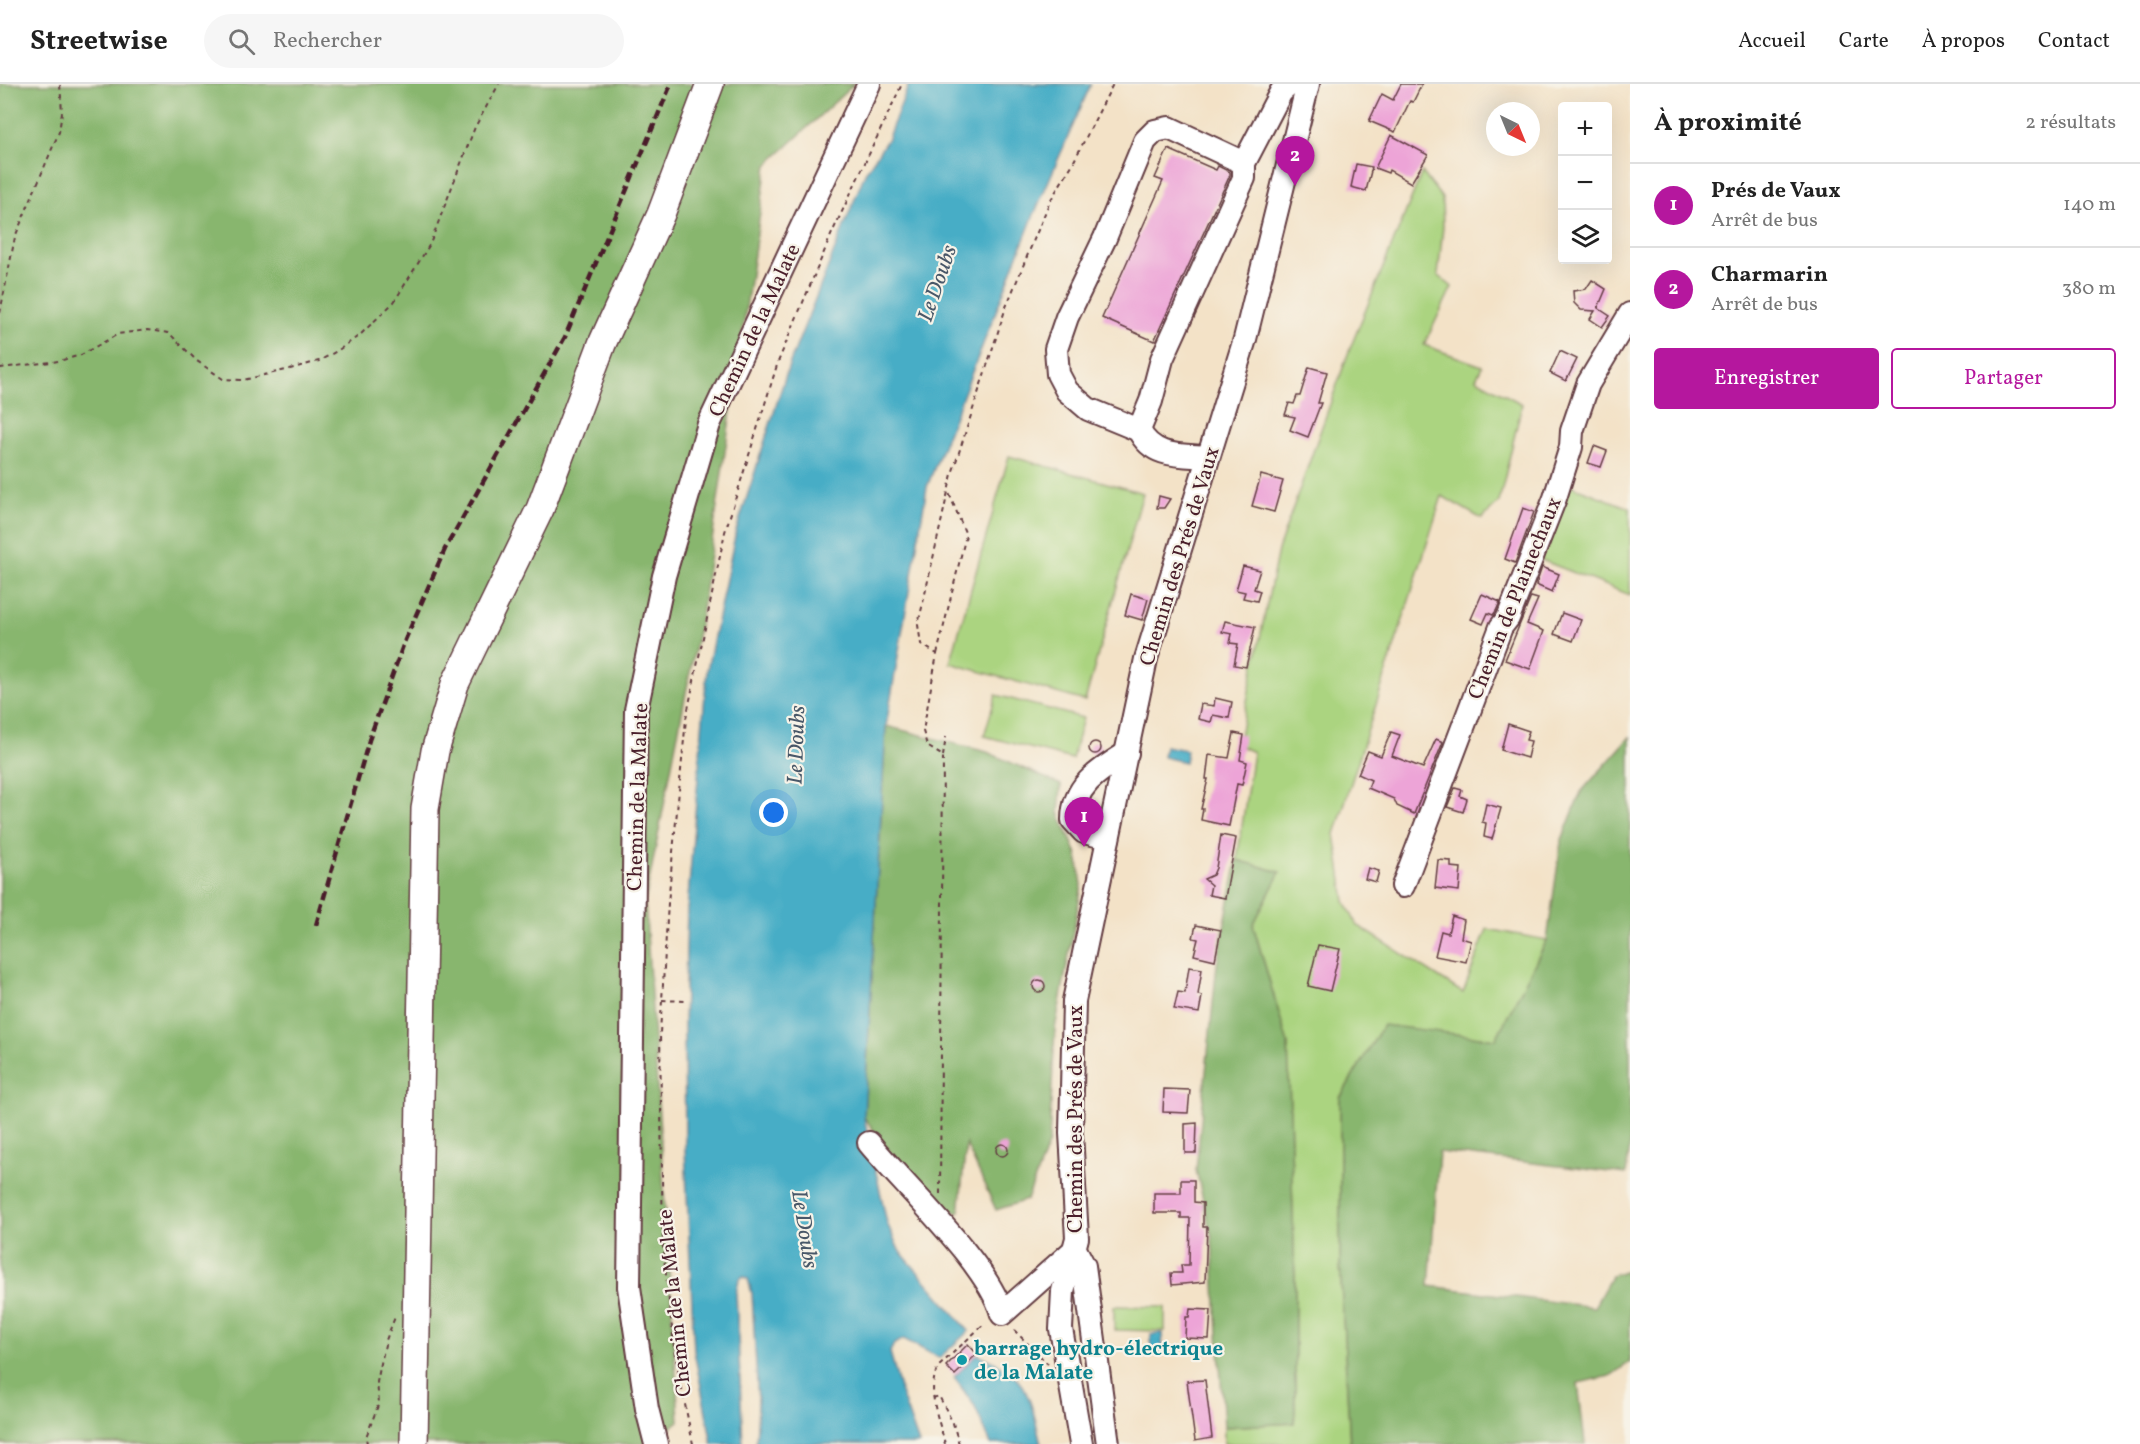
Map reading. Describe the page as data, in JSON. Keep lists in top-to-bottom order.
{
  "streets": {
    "street": ["Chemin de la Malate", "Chemin des Prés de Vaux", "Chemin de Plainechaux"]
  },
  "water": ["Le Doubs"],
  "places": ["barrage hydro-électrique de la Malate"],
  "north": "bottom right",
  "page": {
    "header": "Streetwise",
    "search": "Rechercher",
    "nav": [
      "Accueil",
      "Carte",
      "À propos",
      "Contact"
    ],
    "heading": ["À proximité", "2 résultats"],
    "map_buttons": ["+", "−"],
    "pins": ["2", "1"],
    "list": [
      {
        "mark": "1",
        "name": "Prés de Vaux",
        "note": "Arrêt de bus",
        "value": "140 m"
      },
      {
        "mark": "2",
        "name": "Charmarin",
        "note": "Arrêt de bus",
        "value": "380 m"
      }
    ],
    "buttons": ["Enregistrer", "Partager"]
  }
}
